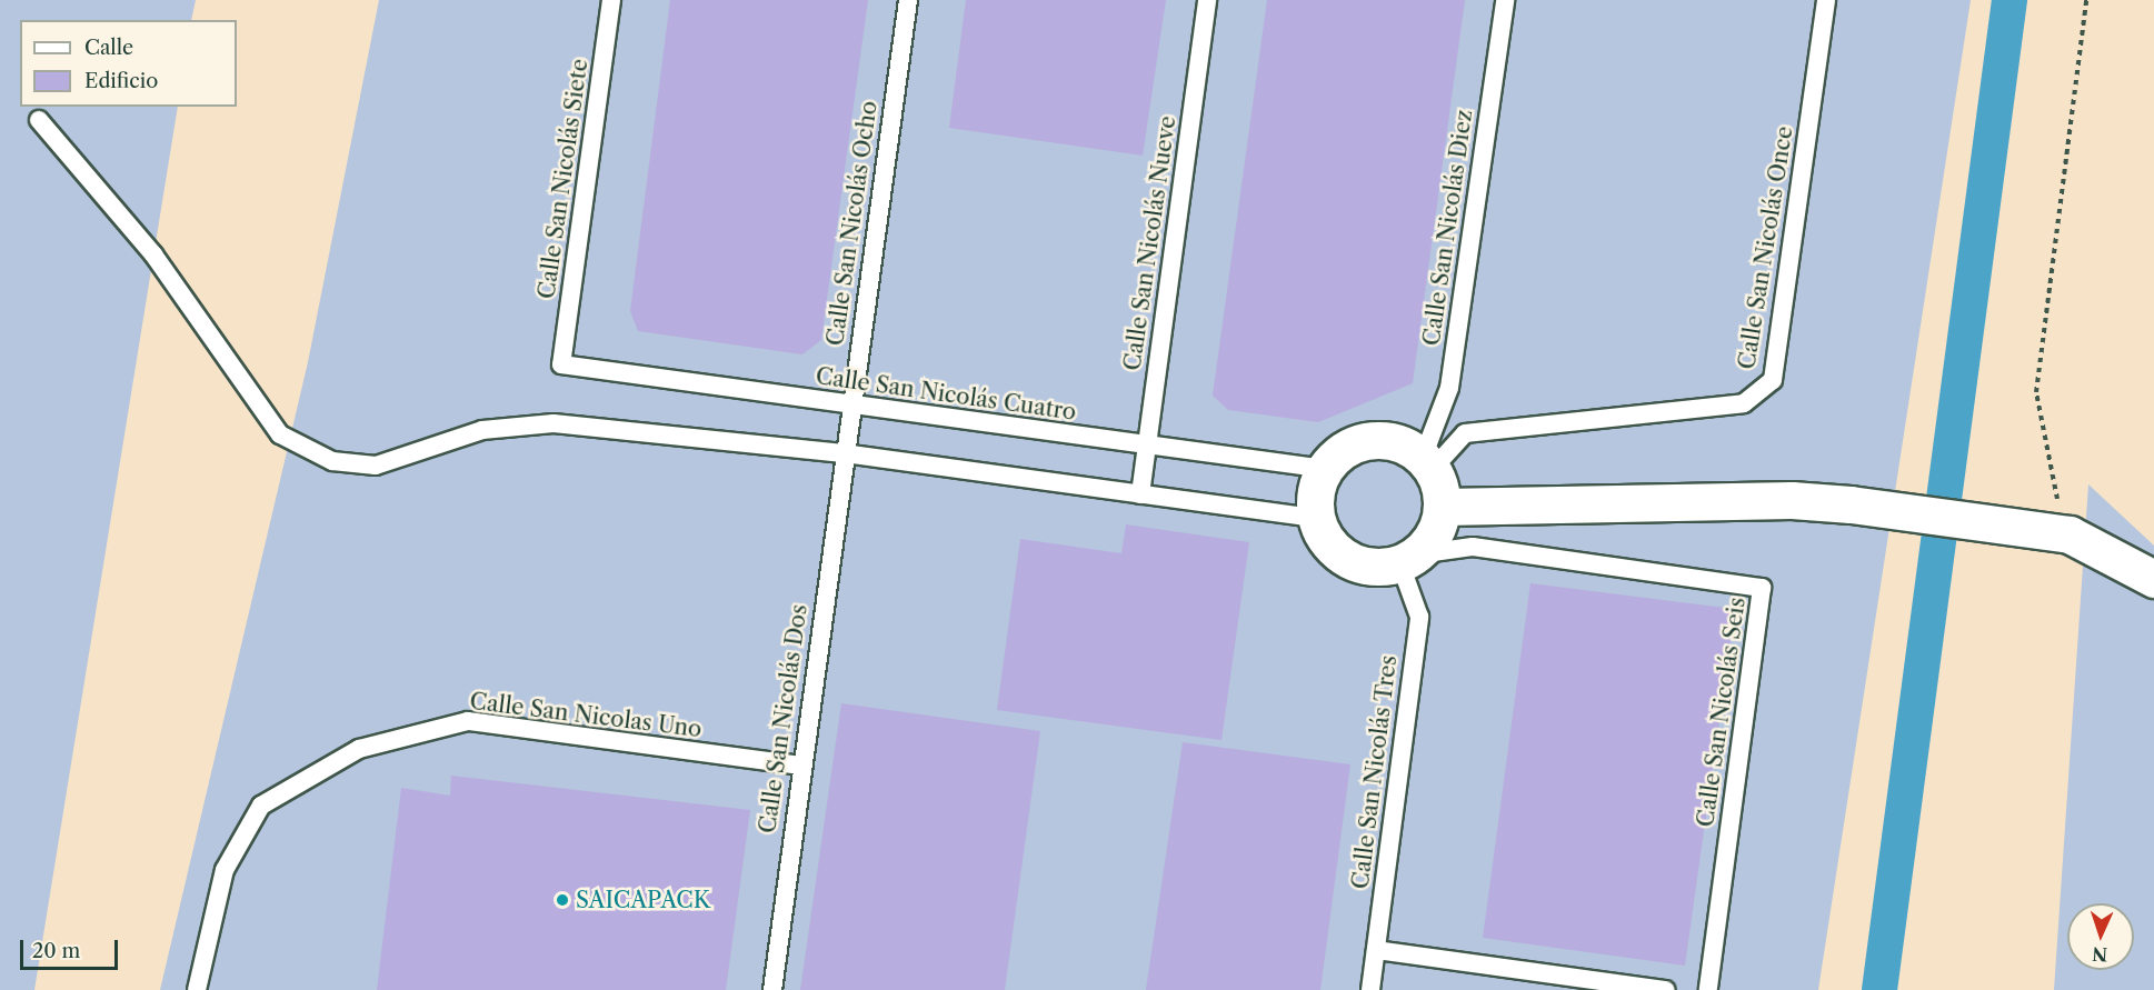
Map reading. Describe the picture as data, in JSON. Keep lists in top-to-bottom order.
{
  "streets": {
    "lane": [
      "Calle San Nicolás Siete",
      "Calle San Nicolás Ocho",
      "Calle San Nicolás Diez",
      "Calle San Nicolás Nueve",
      "Calle San Nicolás Once",
      "Calle San Nicolás Cuatro",
      "Calle San Nicolás Seis",
      "Calle San Nicolas Uno",
      "Calle San Nicolás Dos",
      "Calle San Nicolás Tres"
    ]
  },
  "crossings": [
    ["Calle San Nicolás Siete", "Calle San Nicolás Cuatro"],
    ["Calle San Nicolás Ocho", "Calle San Nicolás Cuatro"],
    ["Calle San Nicolás Ocho", "Calle San Nicolás Dos"],
    ["Calle San Nicolás Diez", "Calle San Nicolás Once"],
    ["Calle San Nicolás Diez", "Calle San Nicolás Cuatro"],
    ["Calle San Nicolás Diez", "Calle San Nicolás Seis"],
    ["Calle San Nicolás Diez", "Calle San Nicolás Tres"],
    ["Calle San Nicolás Nueve", "Calle San Nicolás Cuatro"],
    ["Calle San Nicolás Once", "Calle San Nicolás Cuatro"],
    ["Calle San Nicolás Once", "Calle San Nicolás Seis"],
    ["Calle San Nicolás Once", "Calle San Nicolás Tres"],
    ["Calle San Nicolás Cuatro", "Calle San Nicolás Seis"],
    ["Calle San Nicolás Cuatro", "Calle San Nicolás Tres"],
    ["Calle San Nicolás Seis", "Calle San Nicolás Tres"],
    ["Calle San Nicolas Uno", "Calle San Nicolás Dos"]
  ],
  "places": ["SAICAPACK"],
  "legend": ["Calle", "Edificio"],
  "scale_bar": "20 m",
  "north": "bottom"
}
